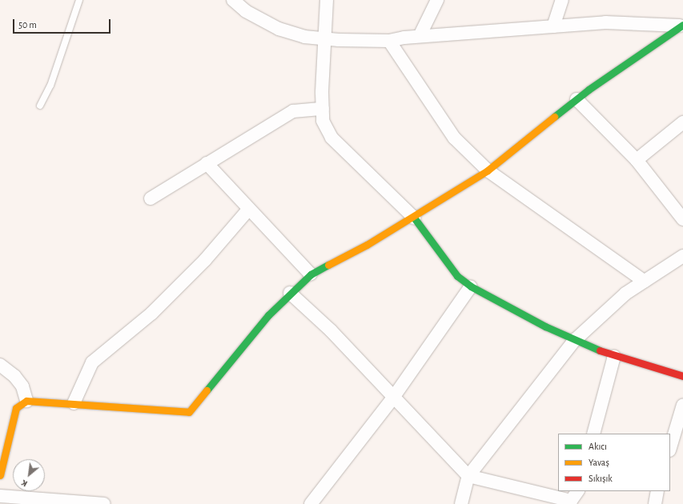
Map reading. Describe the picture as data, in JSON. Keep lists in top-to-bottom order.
{
  "legend": ["Akıcı", "Yavaş", "Sıkışık"],
  "scale_bar": "50 m",
  "north": "bottom left"
}
